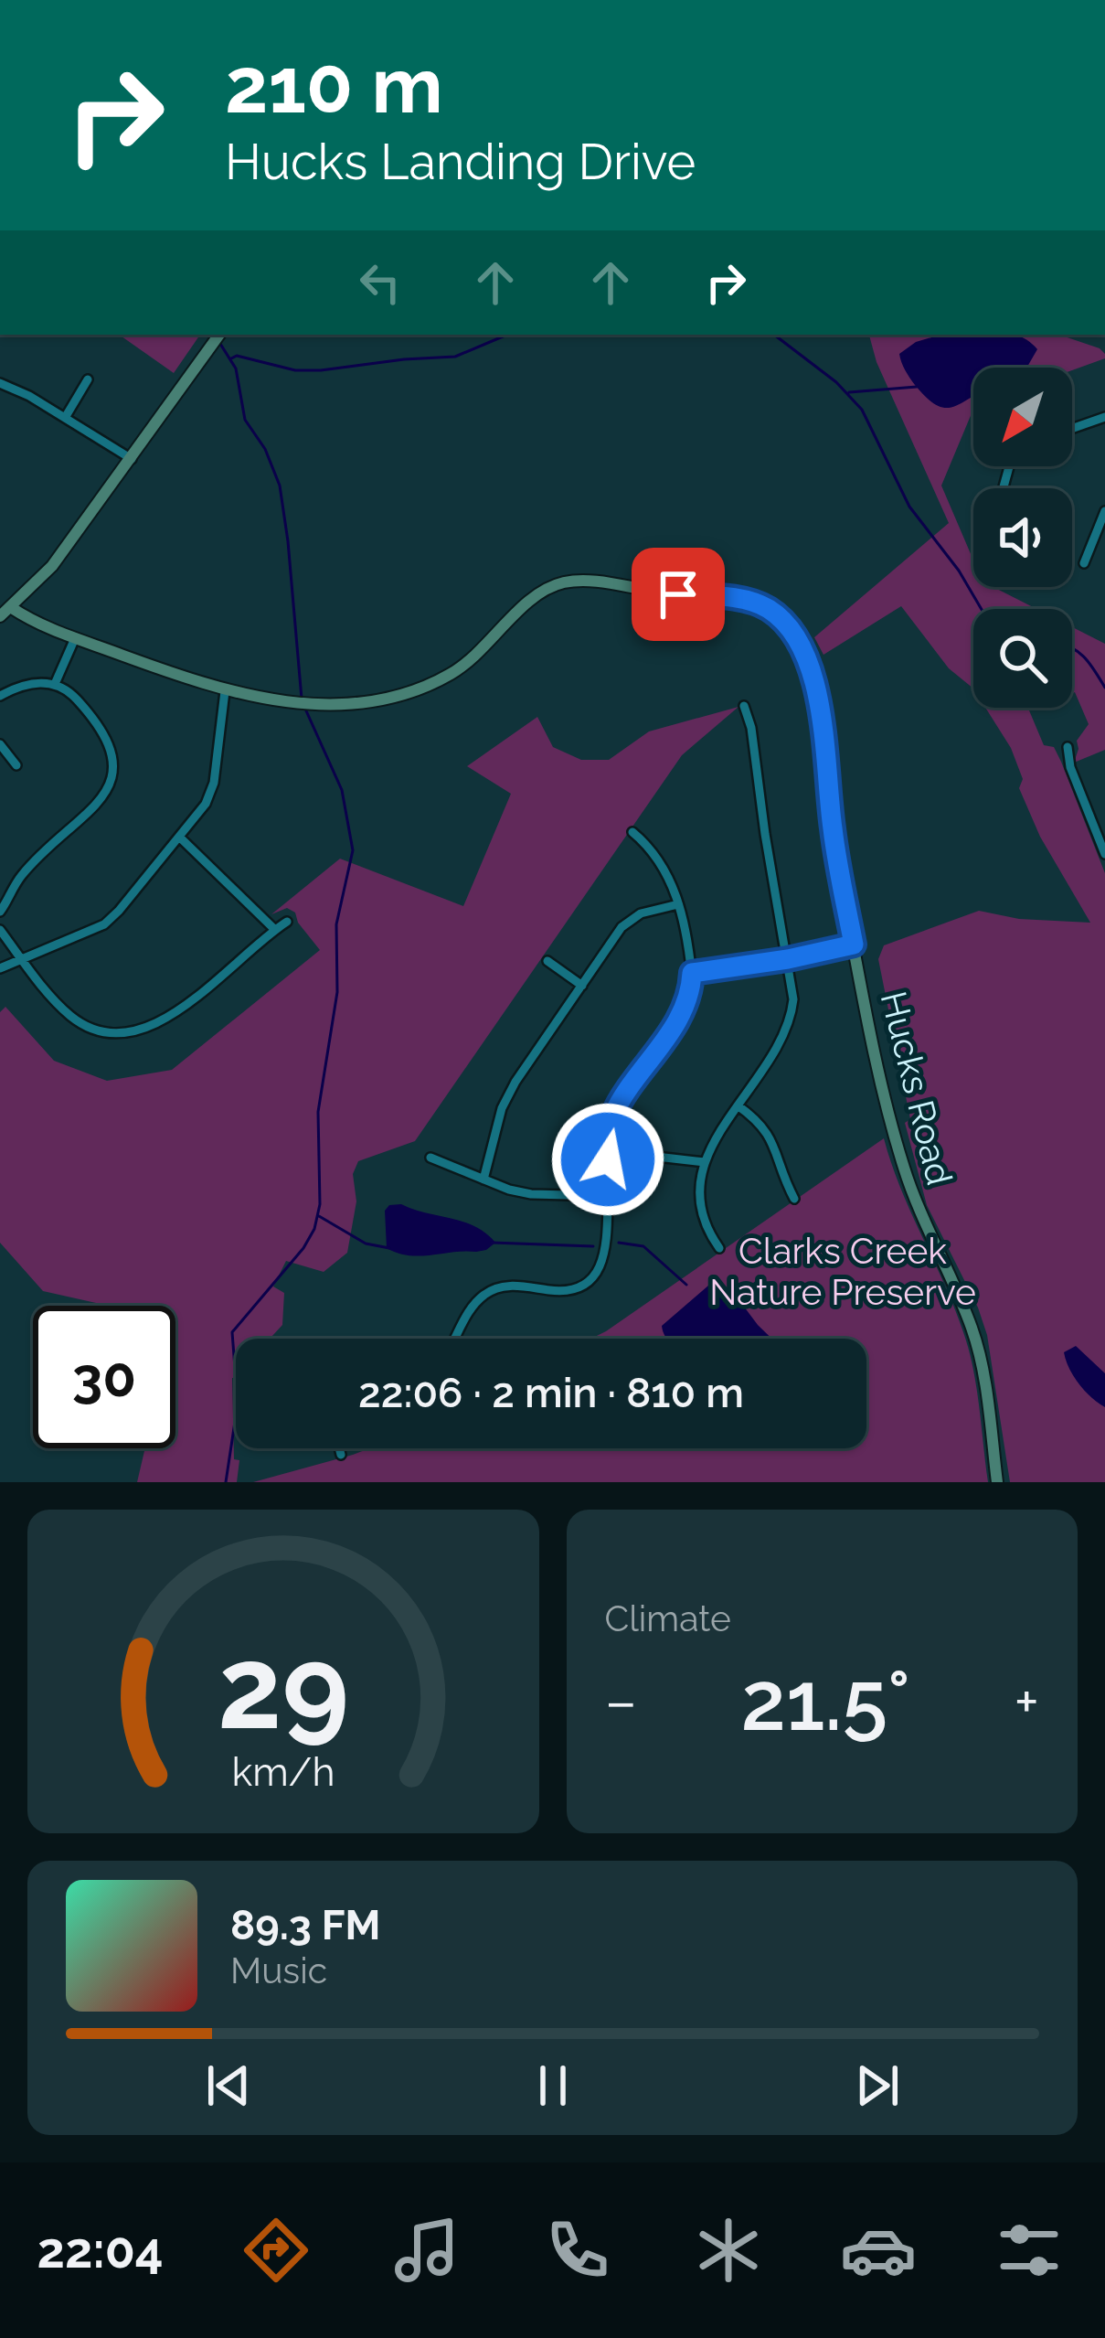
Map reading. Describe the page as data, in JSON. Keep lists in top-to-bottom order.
{
  "streets": {
    "main road": ["Hucks Road"]
  },
  "parks": ["Clarks Creek Nature Preserve"],
  "north": "bottom left",
  "page": {
    "turn": ["210 m", "Hucks Landing Drive"],
    "limit": "30",
    "trip": "22:06 · 2 min · 810 m",
    "tile": "Climate",
    "heat": ["−", "21.5°", "+"],
    "song": ["89.3 FM", "Music"],
    "tabs": "22:04",
    "gauge": ["29", "km/h"]
  }
}
